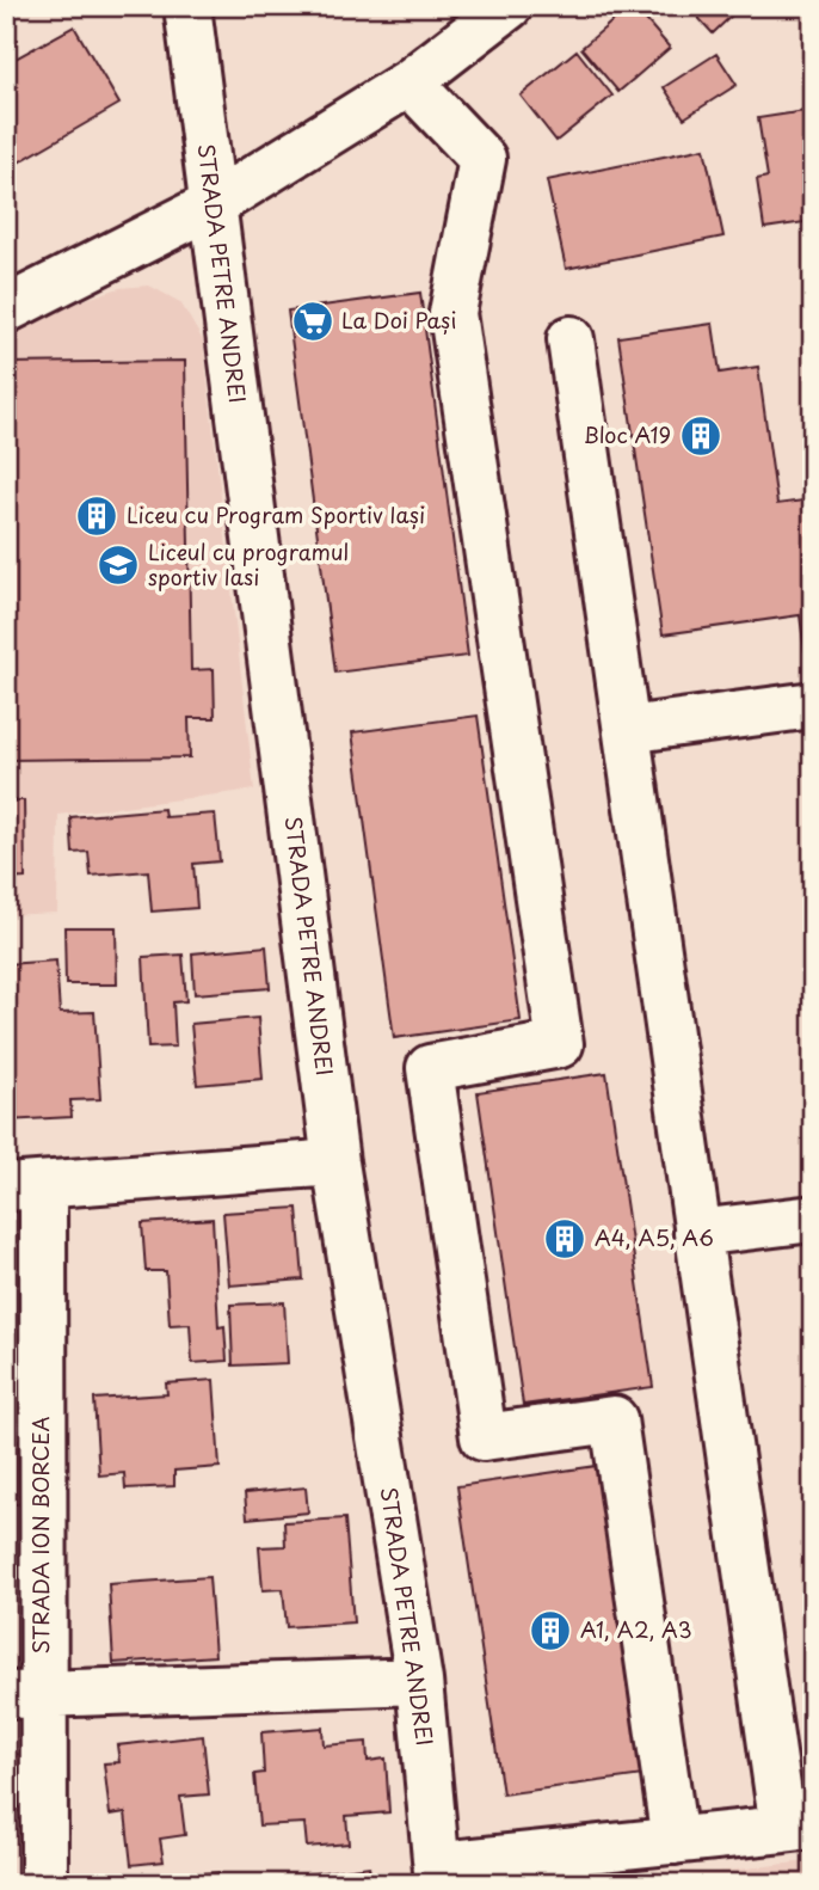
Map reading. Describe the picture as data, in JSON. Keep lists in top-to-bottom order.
{
  "streets": {
    "street": ["STRADA PETRE ANDREI", "STRADA ION BORCEA"]
  },
  "places": {
    "supermarket": ["La Doi Pași"],
    "building": [
      "Bloc A19",
      "Liceu cu Program Sportiv Iași",
      "A4, A5, A6",
      "A1, A2, A3"
    ],
    "school or university": ["Liceul cu programul sportiv Iasi"]
  }
}
